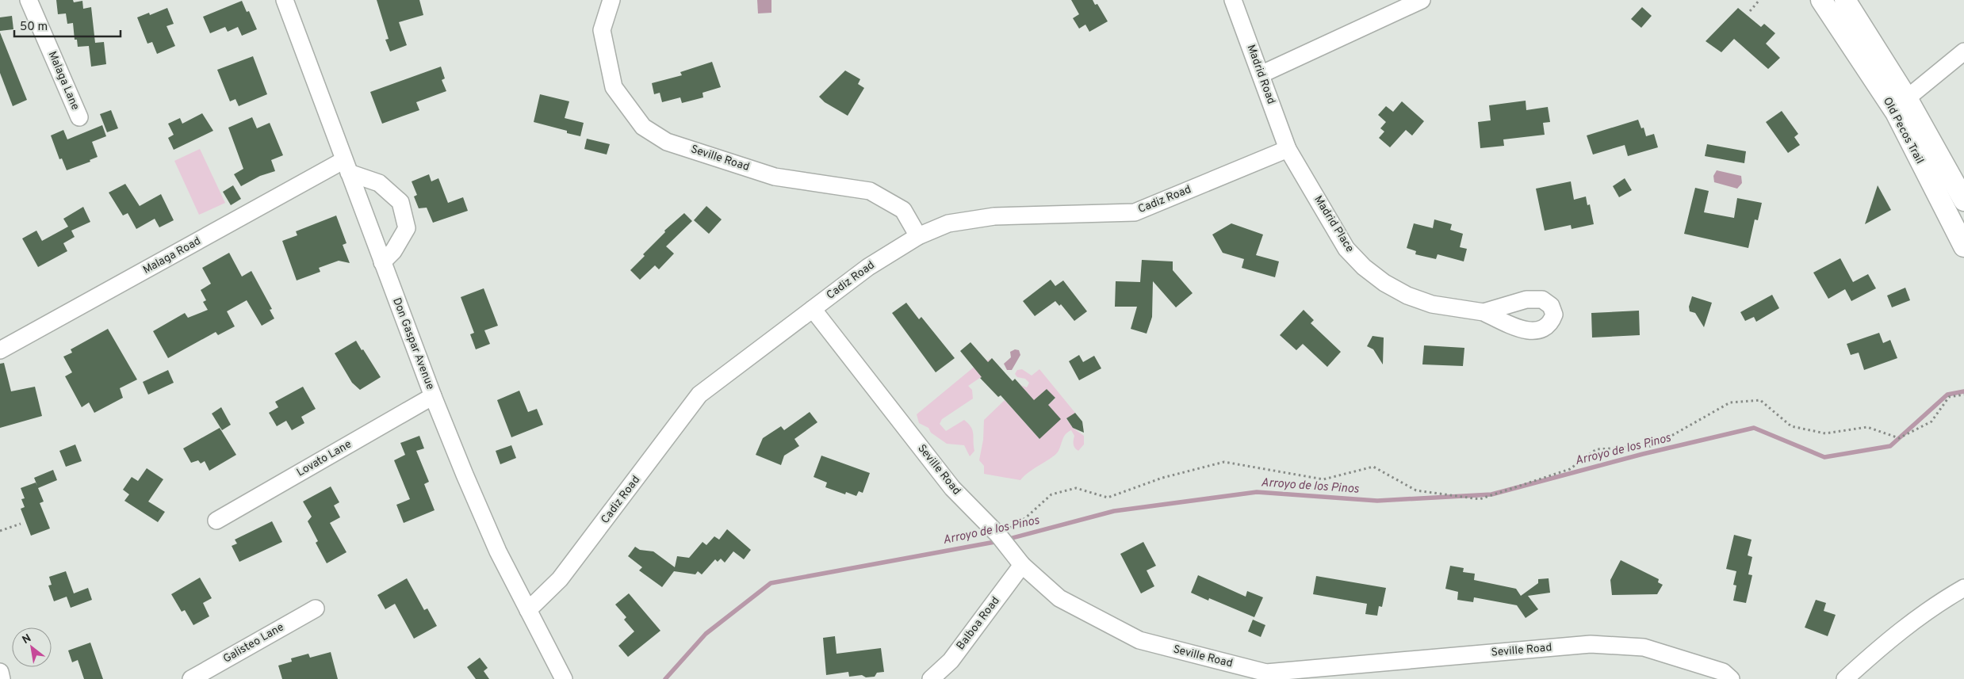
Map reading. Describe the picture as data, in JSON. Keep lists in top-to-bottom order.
{
  "streets": {
    "main road": ["Old Pecos Trail"],
    "street": [
      "Madrid Road",
      "Malaga Lane",
      "Seville Road",
      "Cadiz Road",
      "Madrid Place",
      "Malaga Road",
      "Don Gaspar Avenue",
      "Lovato Lane",
      "Balboa Road",
      "Galisteo Lane"
    ]
  },
  "crossings": [
    ["Madrid Road", "Cadiz Road"],
    ["Madrid Road", "Madrid Place"],
    ["Seville Road", "Cadiz Road"],
    ["Seville Road", "Balboa Road"],
    ["Cadiz Road", "Madrid Place"],
    ["Cadiz Road", "Don Gaspar Avenue"],
    ["Malaga Road", "Don Gaspar Avenue"],
    ["Don Gaspar Avenue", "Lovato Lane"]
  ],
  "water": ["Arroyo de los Pinos"],
  "scale_bar": "50 m",
  "north": "top left"
}
